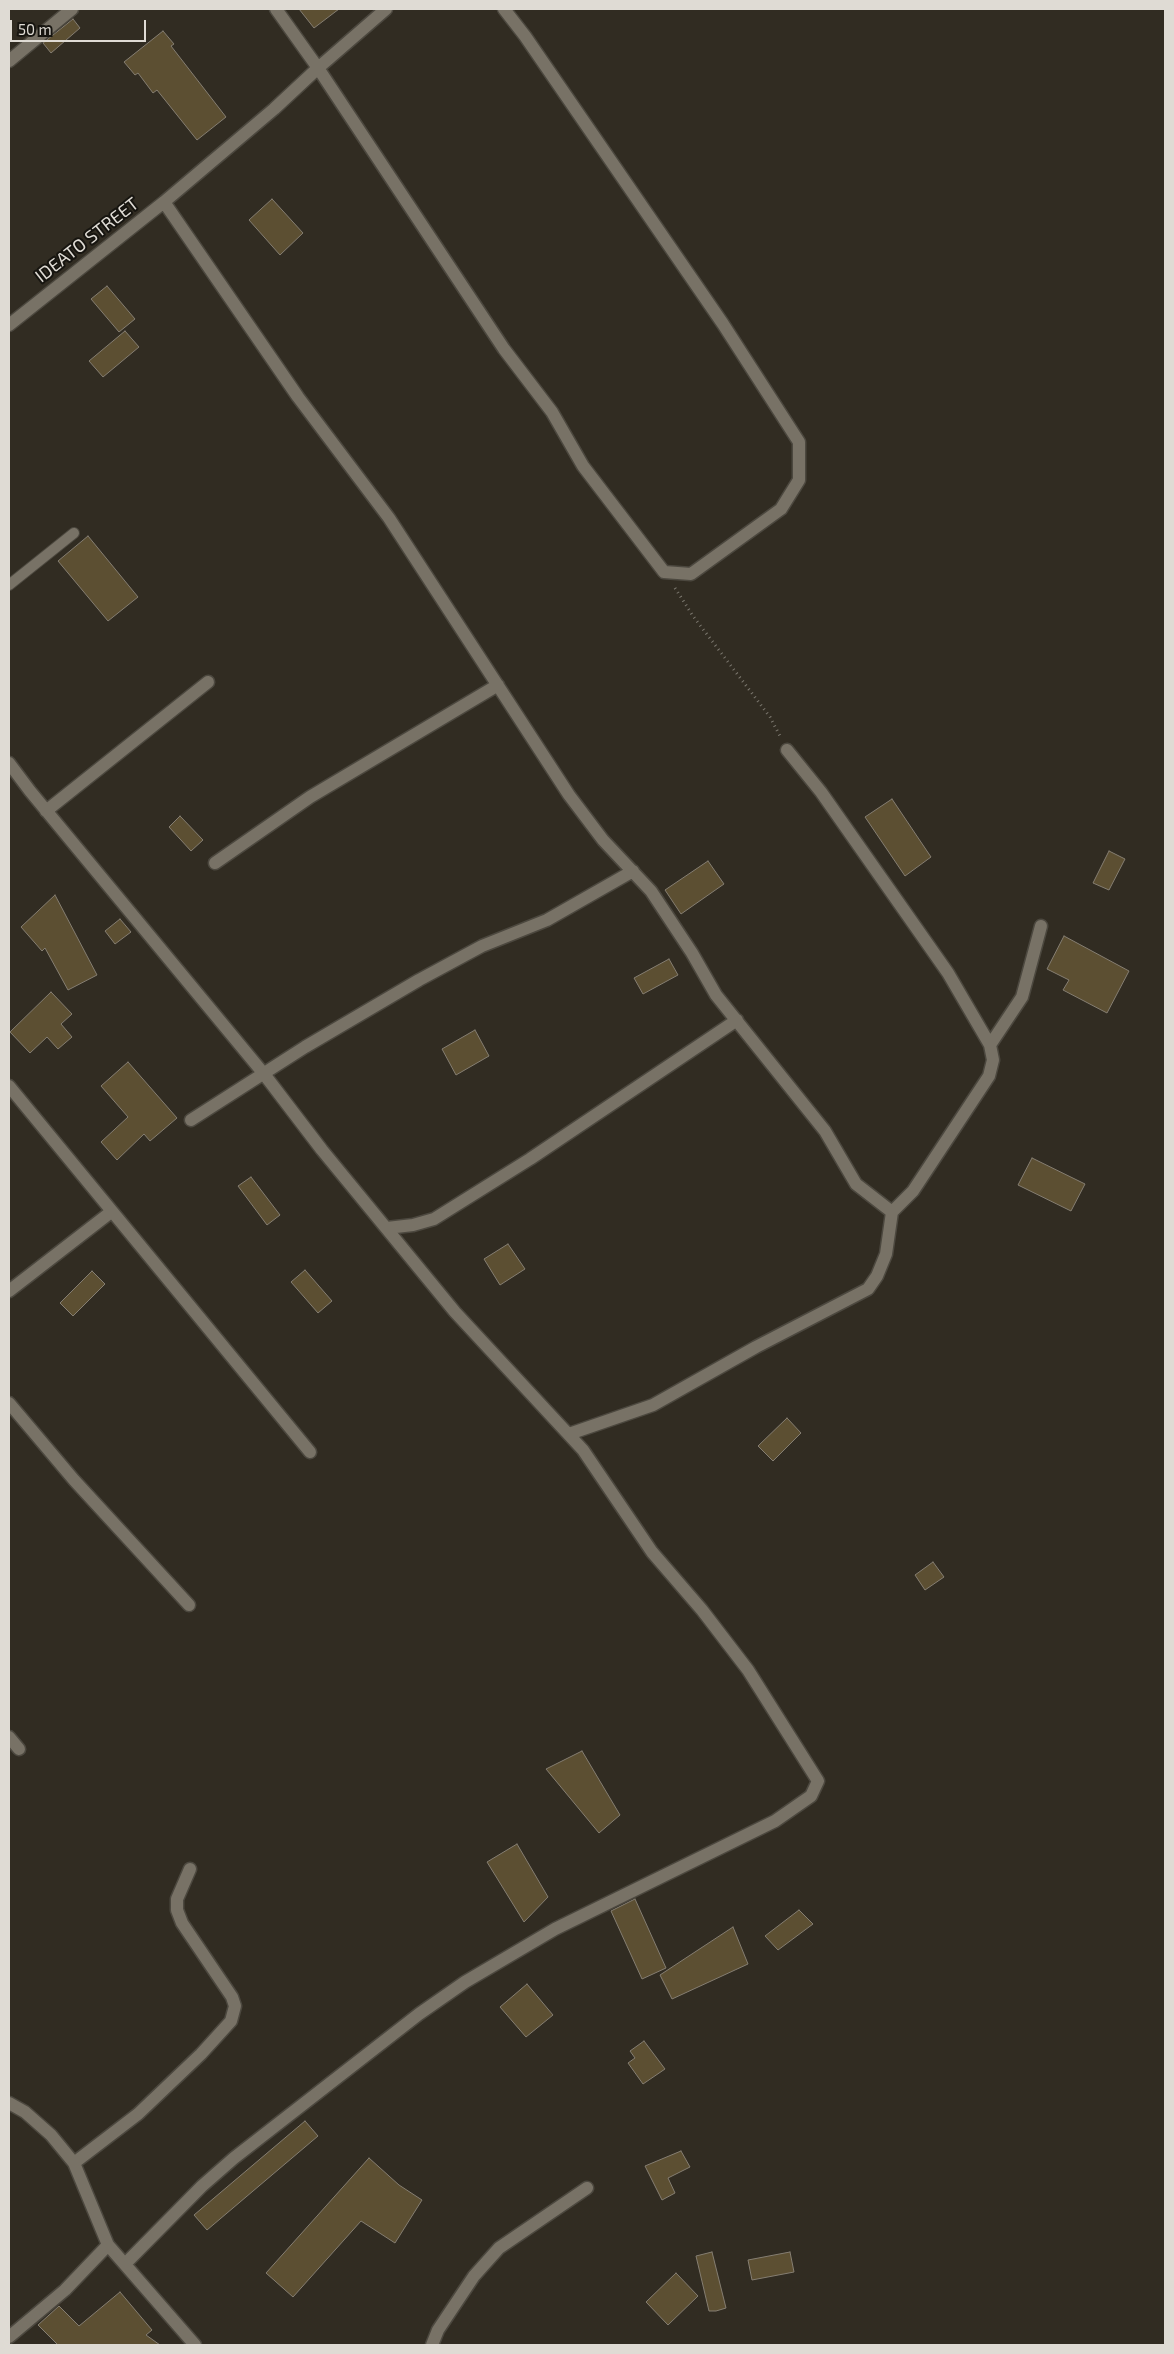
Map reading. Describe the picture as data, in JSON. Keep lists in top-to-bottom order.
{
  "streets": {
    "street": ["IDEATO STREET"]
  },
  "scale_bar": "50 m"
}
